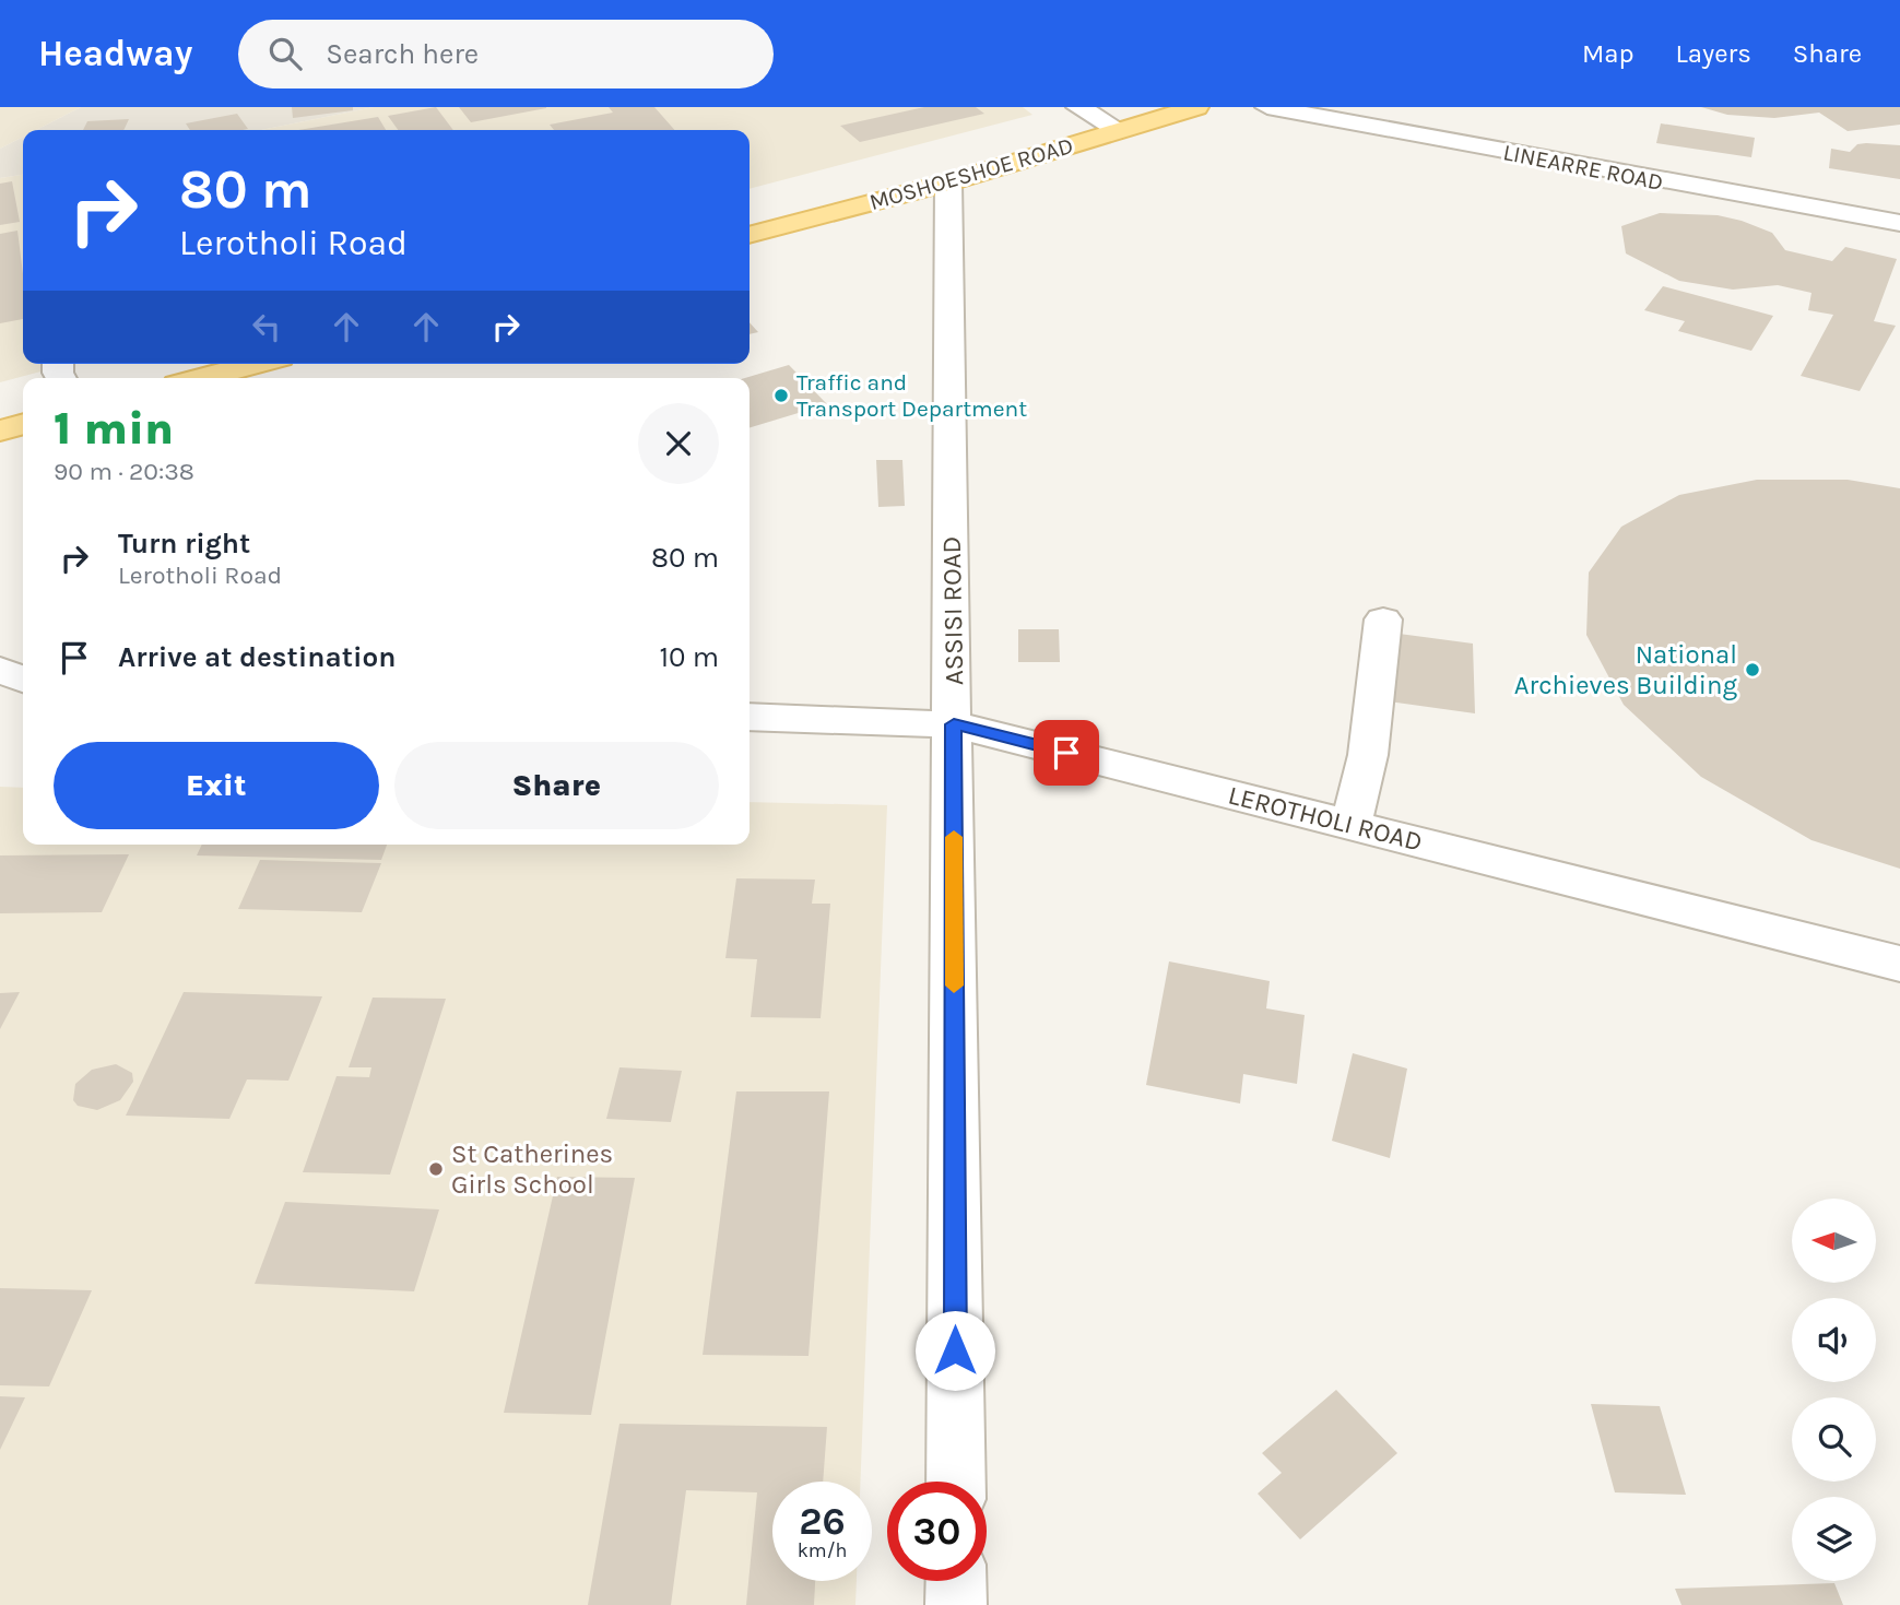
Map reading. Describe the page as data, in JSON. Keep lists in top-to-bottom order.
{
  "streets": {
    "main road": ["MOSHOESHOE ROAD"],
    "street": ["LINEARRE ROAD", "ASSISI ROAD", "LEROTHOLI ROAD"]
  },
  "crossings": [
    ["MOSHOESHOE ROAD", "ASSISI ROAD"],
    ["ASSISI ROAD", "LEROTHOLI ROAD"]
  ],
  "places": ["Traffic and Transport Department", "National Archieves Building", "St Catherines Girls School"],
  "north": "left",
  "page": {
    "header": "Headway",
    "search": "Search here",
    "nav": ["Map", "Layers", "Share"],
    "turn": ["80 m", "Lerotholi Road"],
    "heading": ["1 min", "90 m · 20:38"],
    "list": [
      {
        "name": "Turn right",
        "note": "Lerotholi Road",
        "value": "80 m"
      },
      {
        "name": "Arrive at destination",
        "value": "10 m"
      }
    ],
    "buttons": ["Exit", "Share"],
    "speed": "26 km/h",
    "limit": "30"
  }
}
